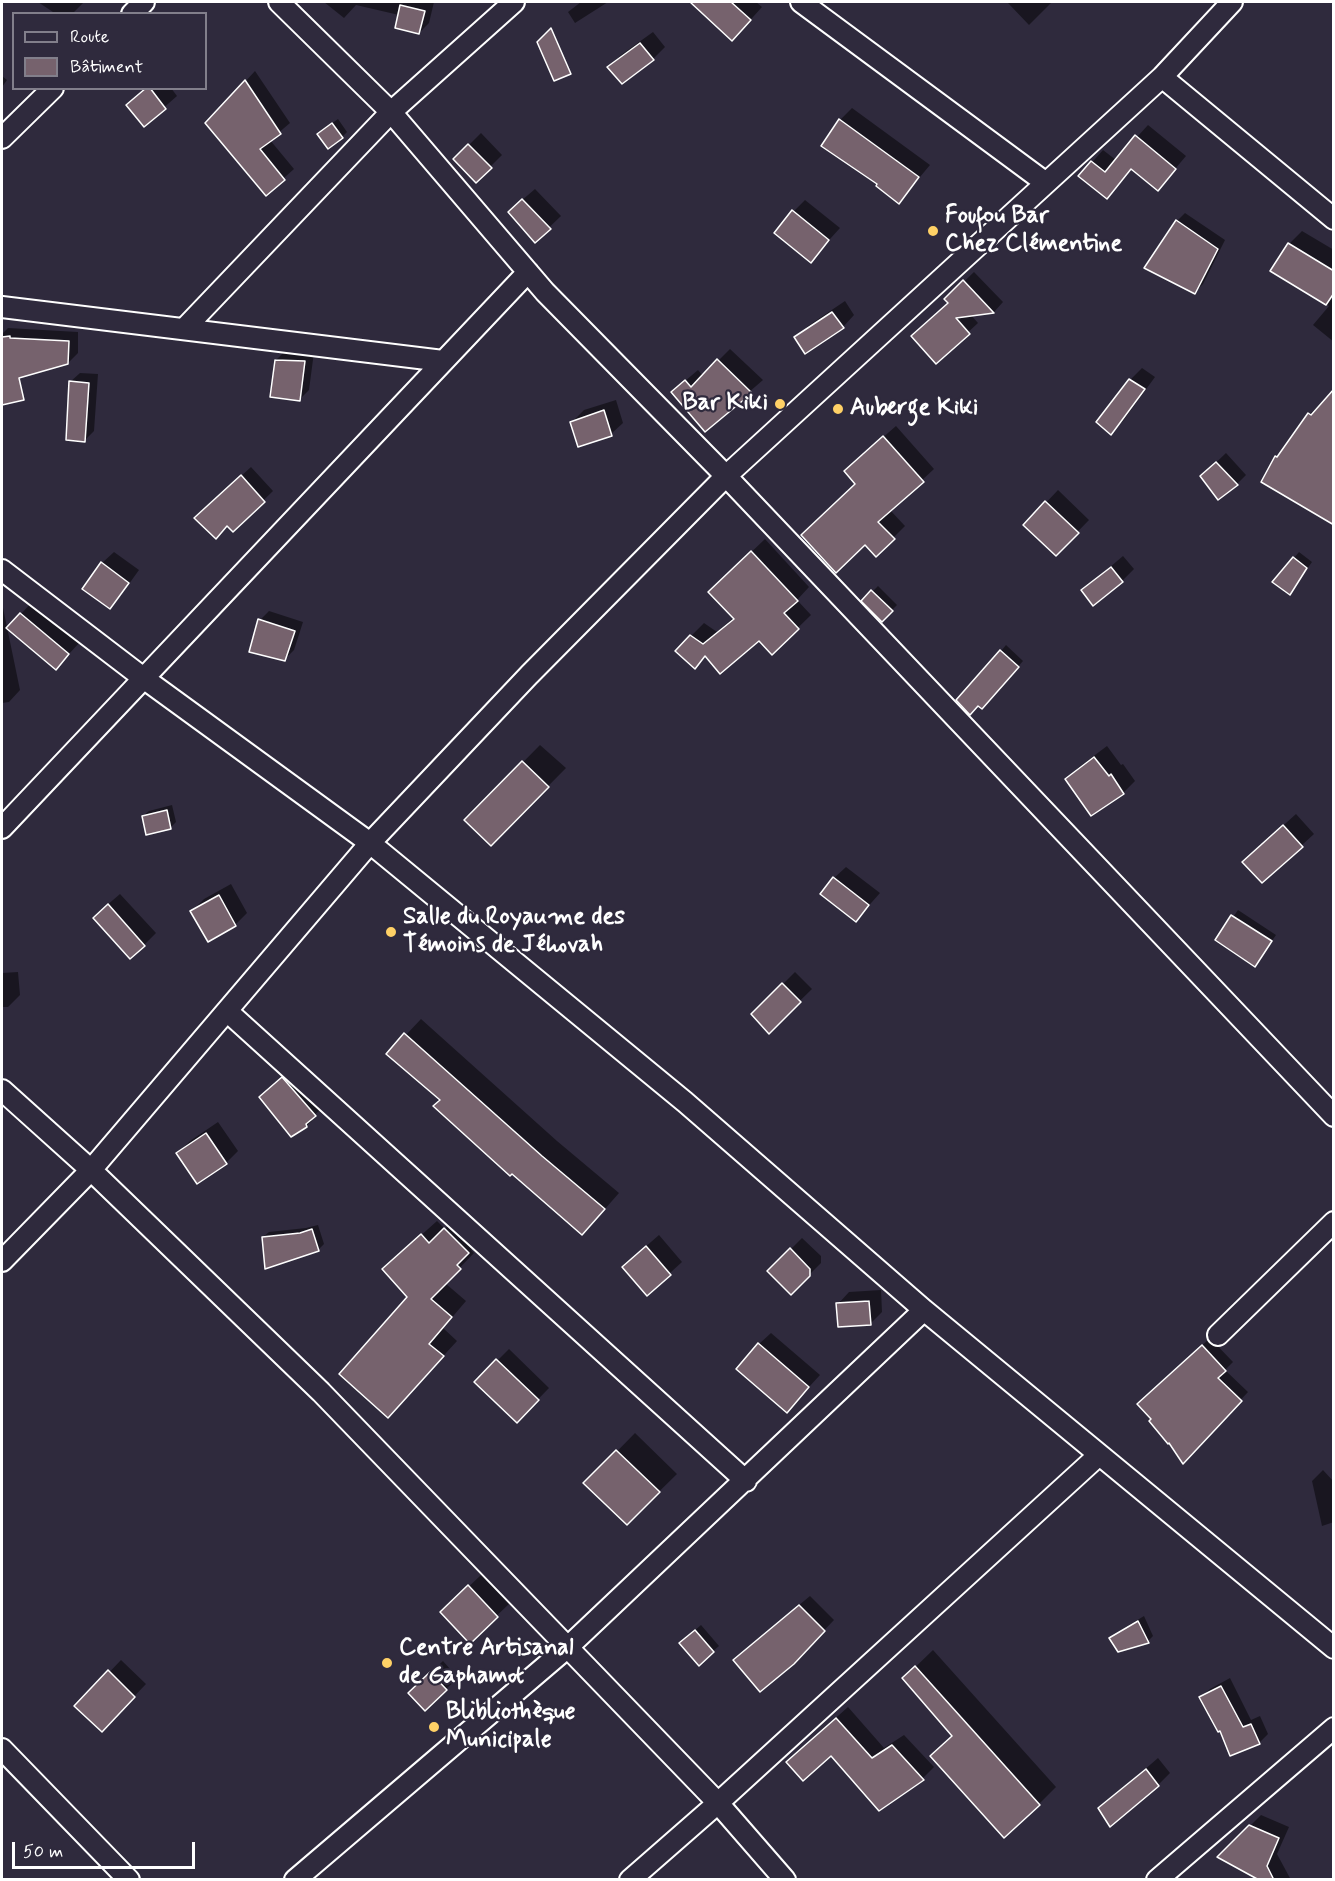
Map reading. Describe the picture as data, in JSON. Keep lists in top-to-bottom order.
{
  "places": [
    "Foufou Bar Chez Clémentine",
    "Bar Kiki",
    "Auberge Kiki",
    "Salle du Royaume des Témoins de Jéhovah",
    "Centre Artisanal de Gaphamot",
    "Blibliothèque Municipale"
  ],
  "legend": ["Route", "Bâtiment"],
  "scale_bar": "50 m"
}
